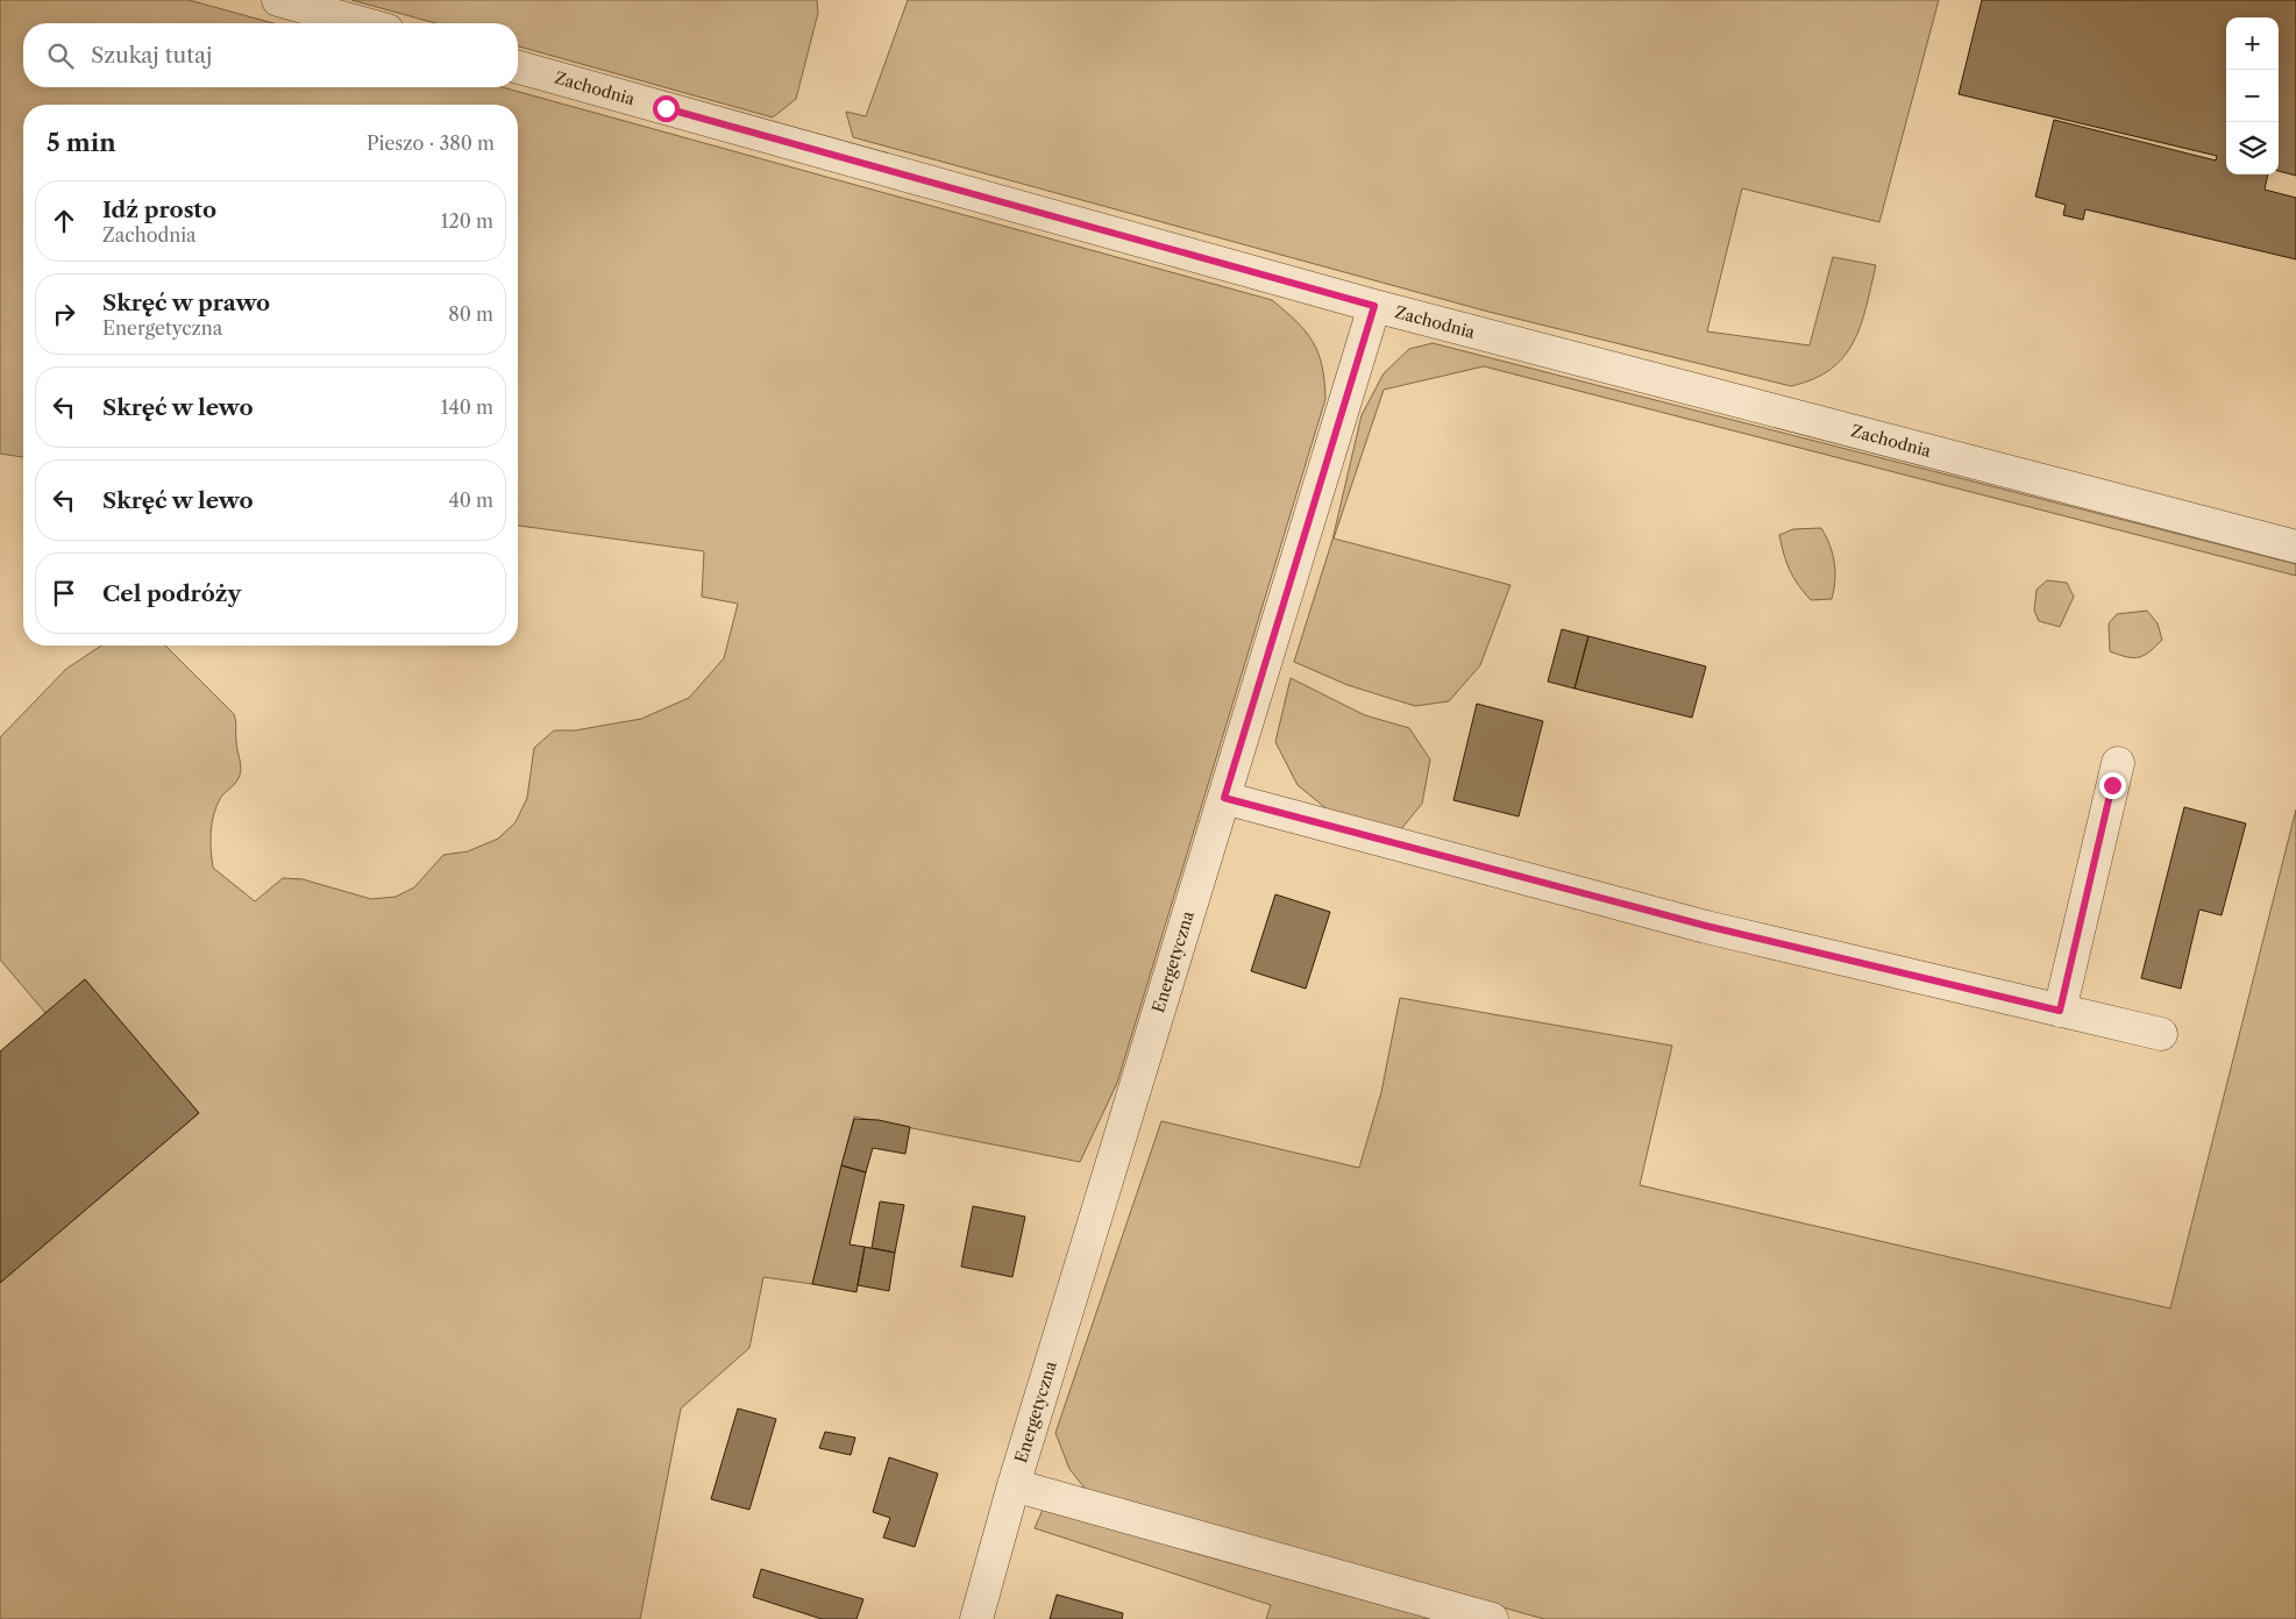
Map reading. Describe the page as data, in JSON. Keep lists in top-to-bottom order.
{
  "streets": {
    "street": ["Zachodnia", "Energetyczna"]
  },
  "crossings": [
    ["Zachodnia", "Energetyczna"]
  ],
  "page": {
    "map_buttons": ["+", "−"],
    "search": "Szukaj tutaj",
    "heading": ["5 min", "Pieszo · 380 m"],
    "list": [
      ["Idź prosto", "Zachodnia", "120 m"],
      ["Skręć w prawo", "Energetyczna", "80 m"],
      ["Skręć w lewo", "140 m"],
      ["Skręć w lewo", "40 m"],
      "Cel podróży"
    ]
  }
}
